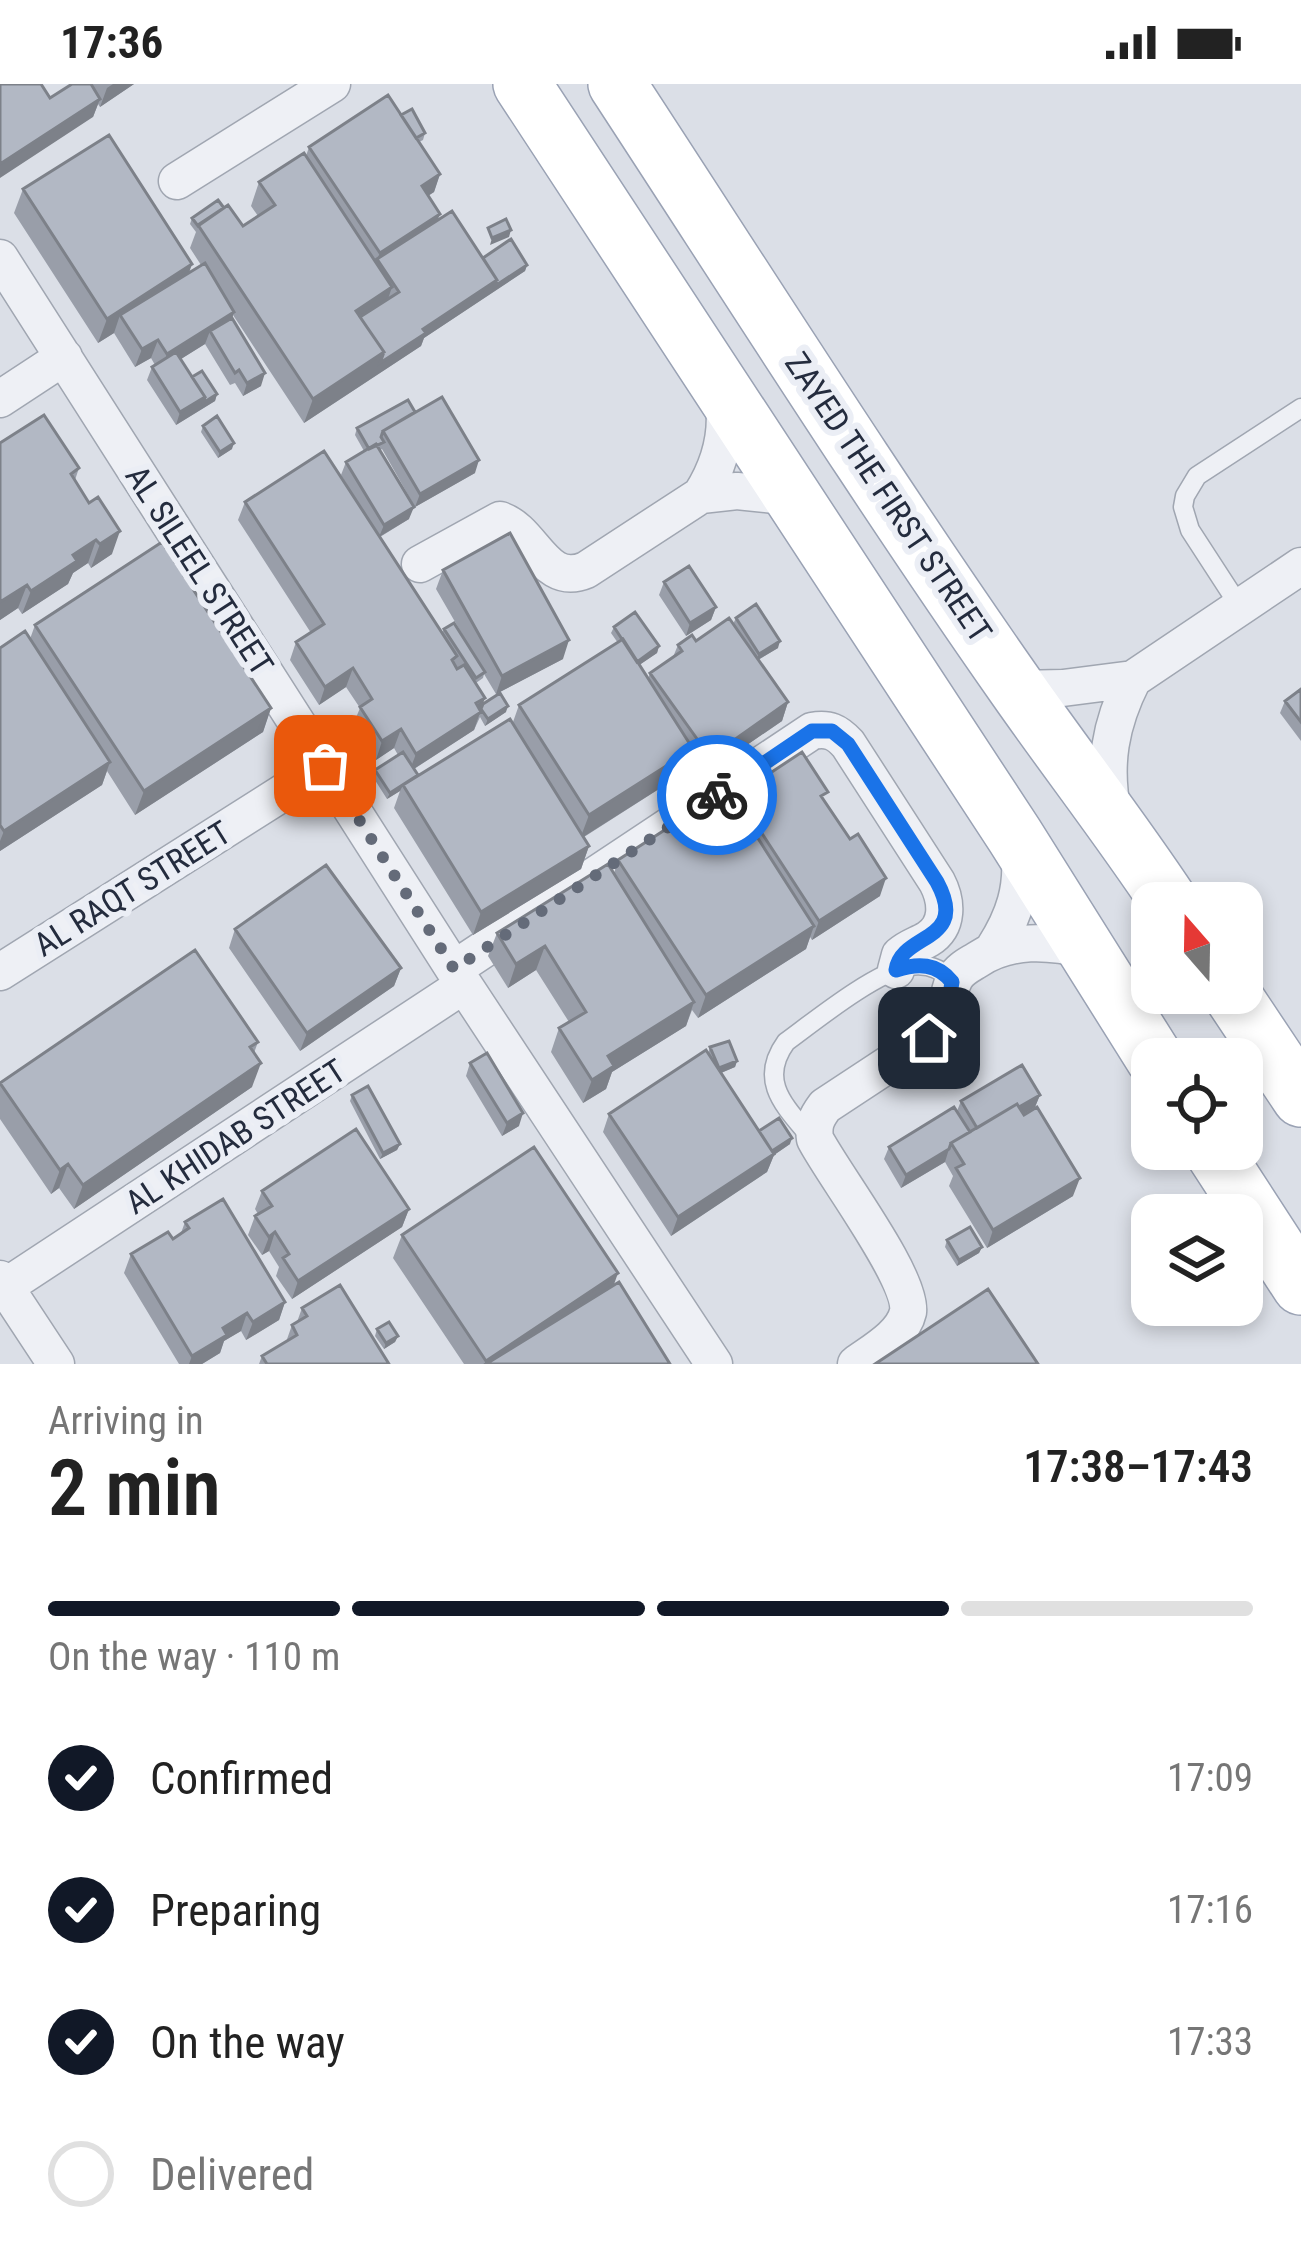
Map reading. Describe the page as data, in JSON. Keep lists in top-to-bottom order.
{
  "streets": {
    "main road": ["ZAYED THE FIRST STREET"],
    "street": ["AL SILEEL STREET", "AL RAQT STREET", "AL KHIDAB STREET"]
  },
  "crossings": [
    ["AL SILEEL STREET", "AL RAQT STREET"],
    ["AL SILEEL STREET", "AL KHIDAB STREET"]
  ],
  "north": "top",
  "page": {
    "status": "17:36",
    "heading": ["2 min", "Arriving in", "17:38–17:43"],
    "bar": "On the way · 110 m",
    "list": [
      ["Confirmed", "17:09"],
      ["Preparing", "17:16"],
      ["On the way", "17:33"],
      "Delivered"
    ]
  }
}
